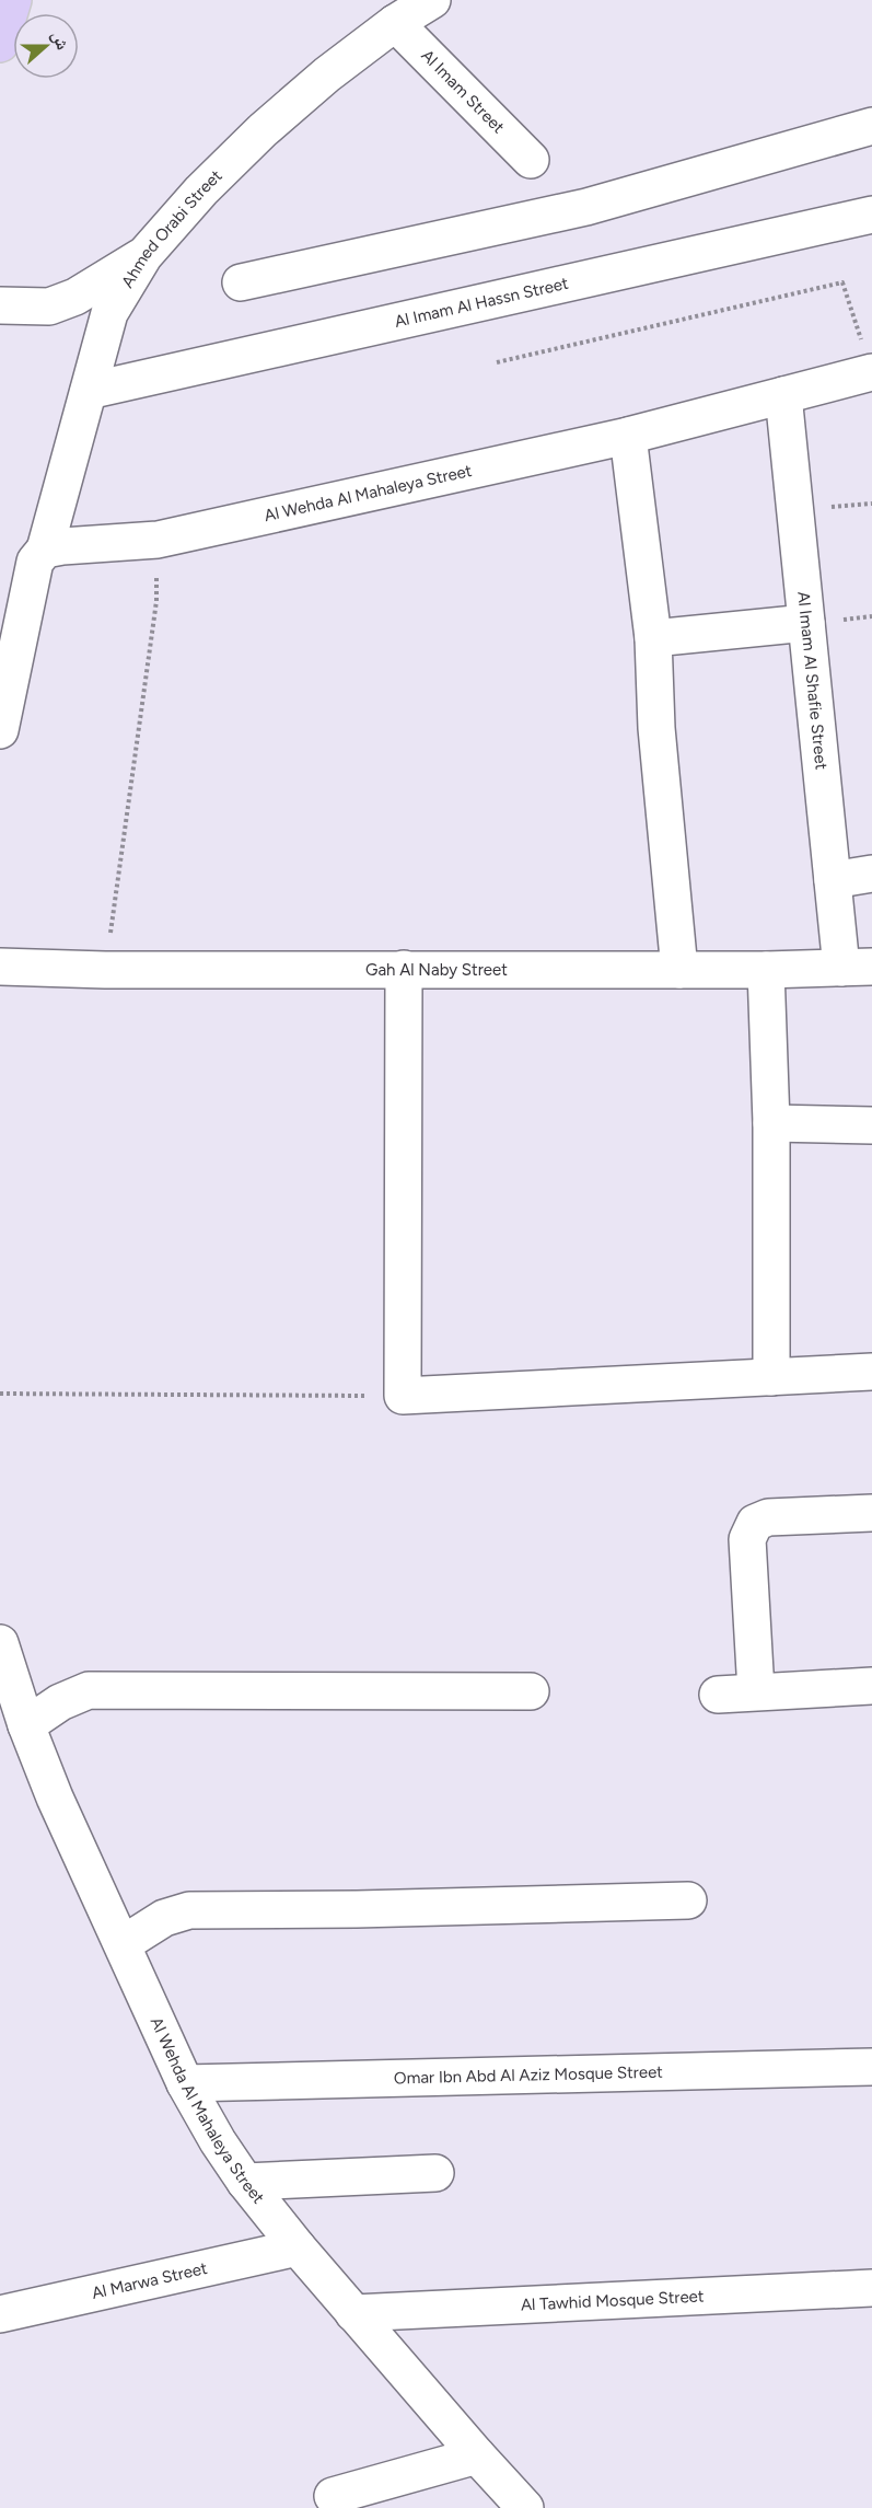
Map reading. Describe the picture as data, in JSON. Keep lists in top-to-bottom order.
{
  "streets": {
    "street": [
      "Al Imam Street",
      "Ahmed Orabi Street",
      "Al Imam Al Hassn Street",
      "Al Wehda Al Mahaleya Street",
      "Al Imam Al Shafie Street",
      "Gah Al Naby Street",
      "Omar Ibn Abd Al Aziz Mosque Street",
      "Al Marwa Street",
      "Al Tawhid Mosque Street"
    ]
  },
  "crossings": [
    ["Al Imam Street", "Ahmed Orabi Street"],
    ["Ahmed Orabi Street", "Al Imam Al Hassn Street"],
    ["Ahmed Orabi Street", "Al Wehda Al Mahaleya Street"],
    ["Al Wehda Al Mahaleya Street", "Al Imam Al Shafie Street"],
    ["Al Wehda Al Mahaleya Street", "Omar Ibn Abd Al Aziz Mosque Street"],
    ["Al Wehda Al Mahaleya Street", "Al Marwa Street"],
    ["Al Wehda Al Mahaleya Street", "Al Tawhid Mosque Street"],
    ["Al Imam Al Shafie Street", "Gah Al Naby Street"]
  ],
  "north": "right"
}
